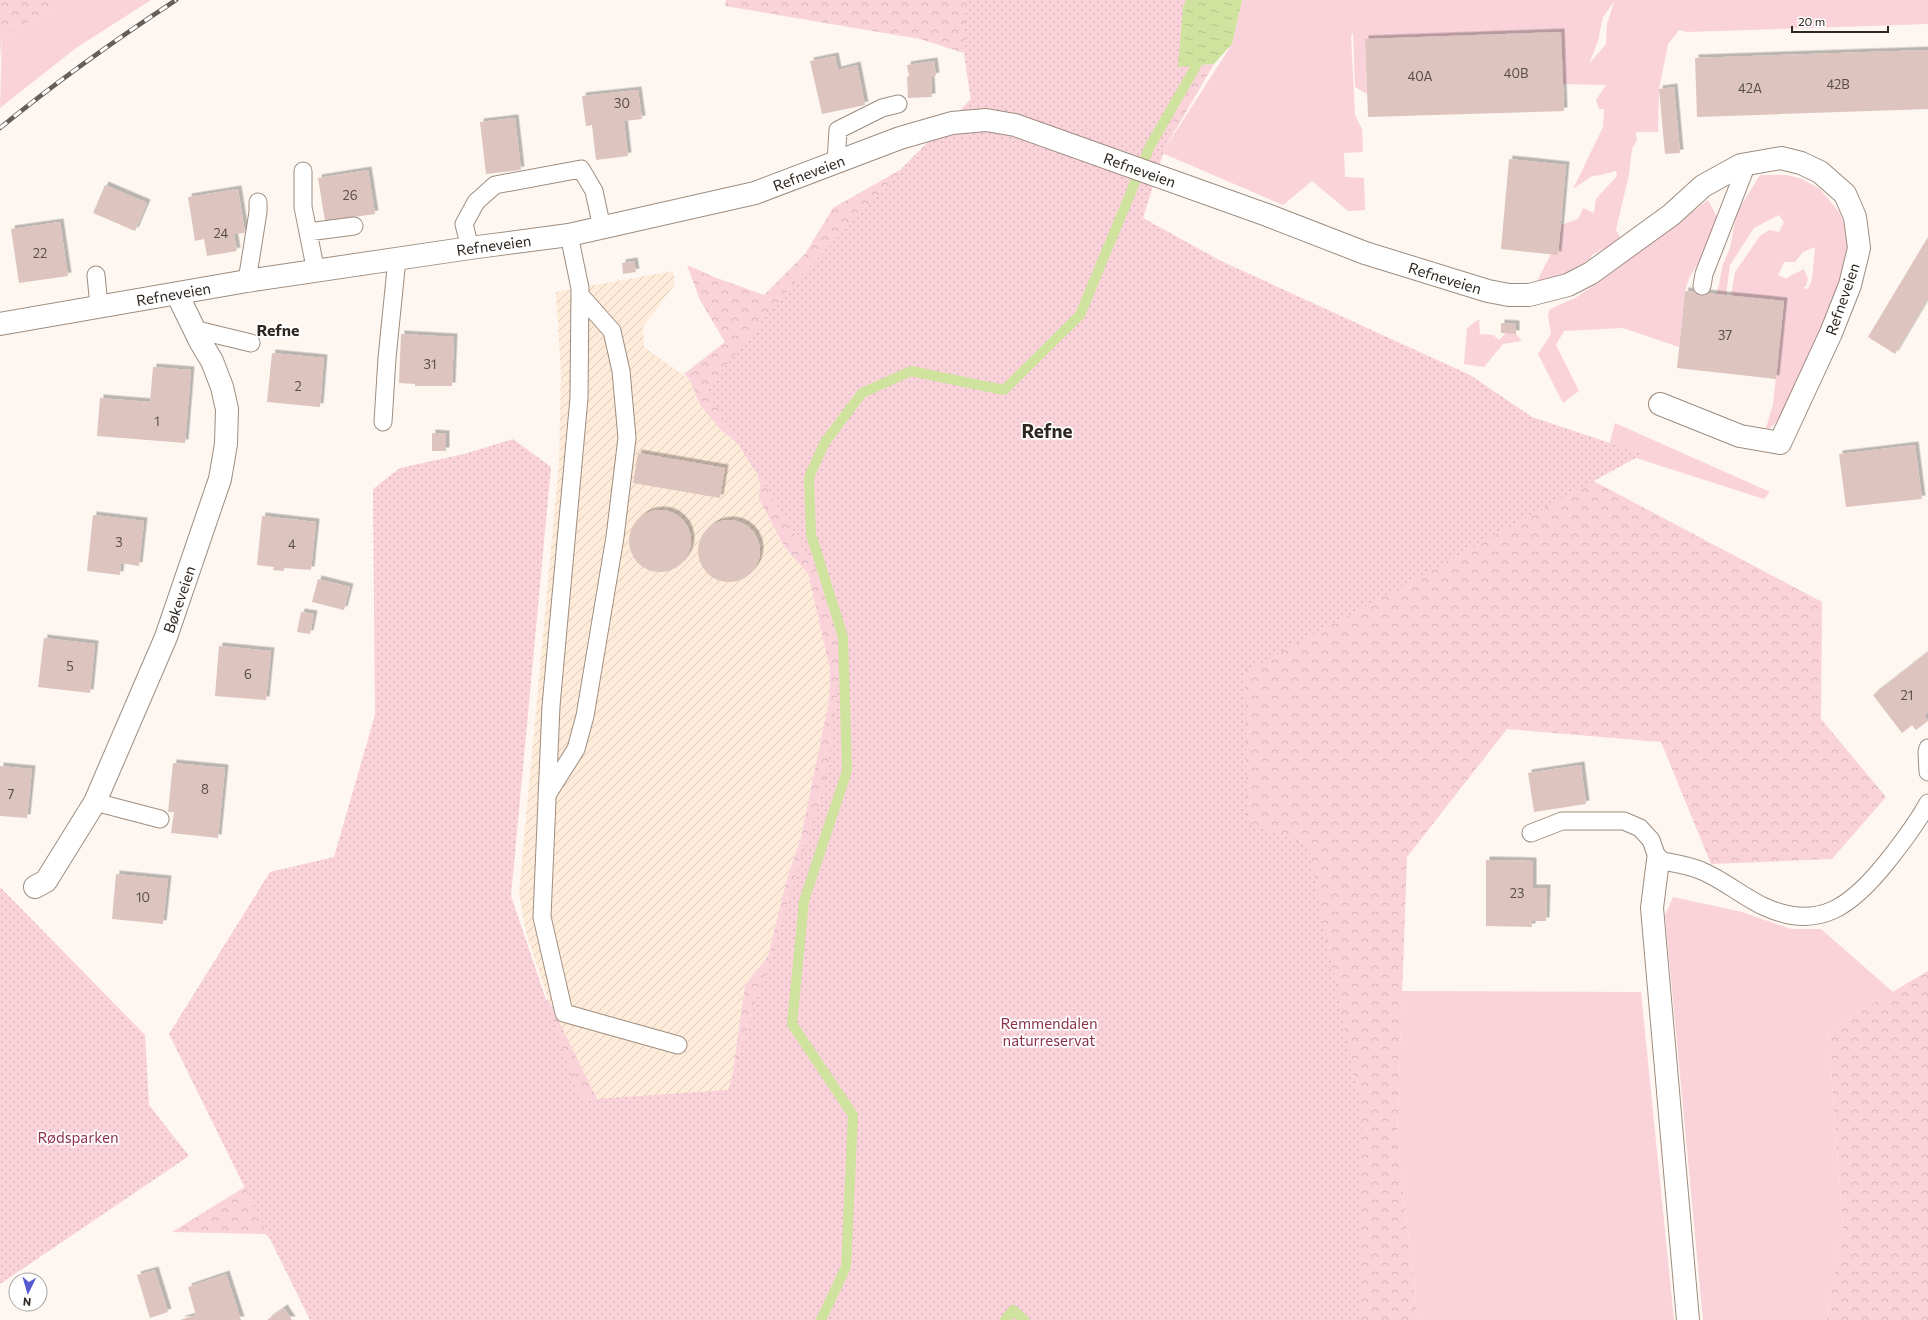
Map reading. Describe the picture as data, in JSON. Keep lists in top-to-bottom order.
{
  "streets": {
    "street": ["Refneveien", "Bøkeveien"]
  },
  "crossings": [
    ["Refneveien", "Bøkeveien"]
  ],
  "districts": ["Refne", "Refne"],
  "parks": ["Remmendalen naturreservat", "Rødsparken"],
  "house_numbers": [
    "40B",
    "40A",
    "42B",
    "42A",
    "30",
    "26",
    "24",
    "22",
    "37",
    "31",
    "2",
    "1",
    "3",
    "4",
    "5",
    "6",
    "21",
    "8",
    "7",
    "23",
    "10"
  ],
  "scale_bar": "20 m",
  "north": "bottom"
}
